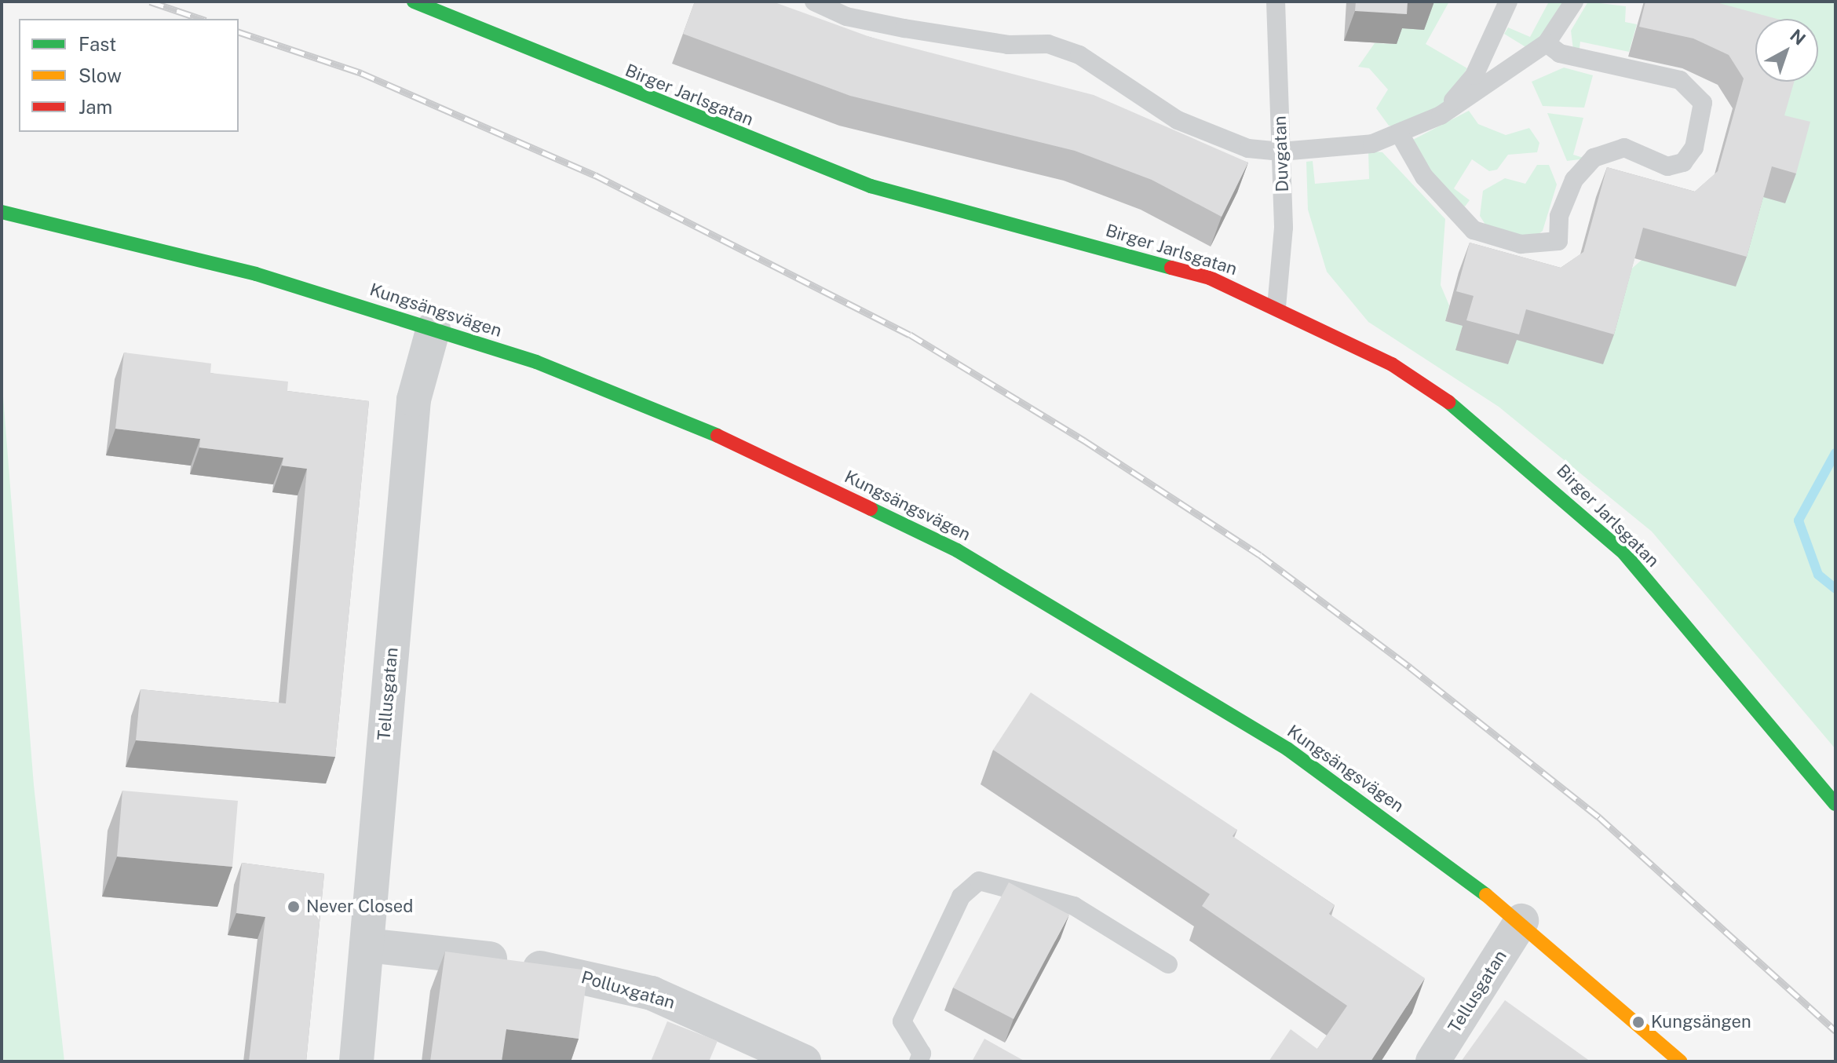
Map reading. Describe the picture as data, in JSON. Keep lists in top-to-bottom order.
{
  "streets": {
    "street": [
      "Birger Jarlsgatan",
      "Kungsängsvägen",
      "Tellusgatan",
      "Polluxgatan"
    ],
    "lane": ["Duvgatan"]
  },
  "crossings": [
    ["Birger Jarlsgatan", "Duvgatan"],
    ["Kungsängsvägen", "Tellusgatan"],
    ["Tellusgatan", "Polluxgatan"]
  ],
  "places": ["Never Closed", "Kungsängen"],
  "legend": ["Fast", "Slow", "Jam"],
  "north": "top right"
}
